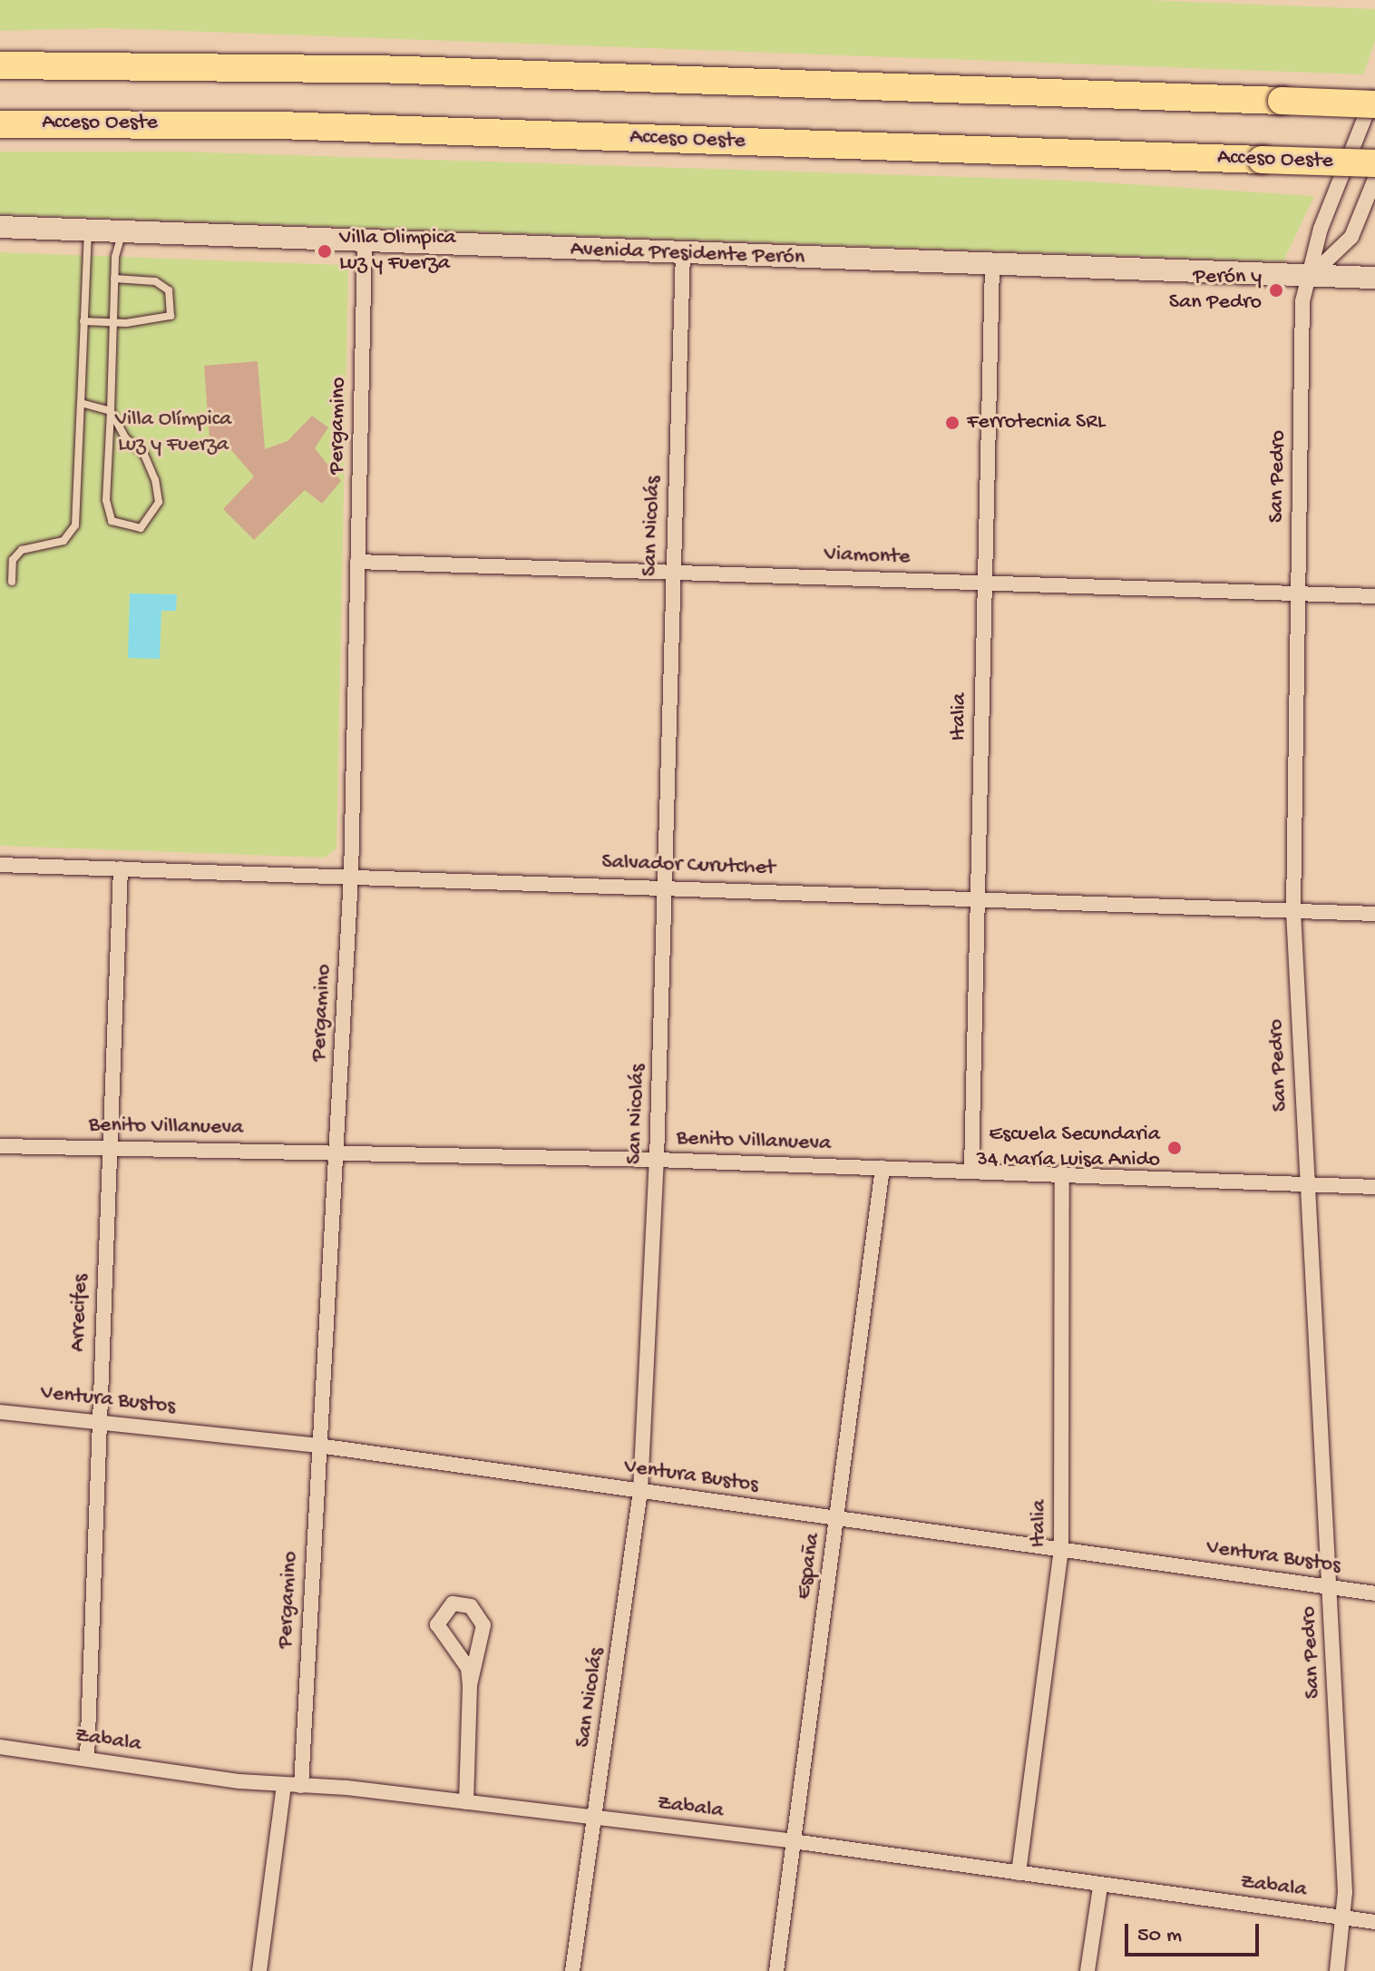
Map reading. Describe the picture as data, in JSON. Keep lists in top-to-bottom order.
{
  "streets": {
    "highway": ["Acceso Oeste"],
    "street": [
      "Avenida Presidente Perón",
      "Pergamino",
      "San Pedro",
      "San Nicolás",
      "Viamonte",
      "Italia",
      "Salvador Curutchet",
      "Benito Villanueva",
      "Arrecifes",
      "Ventura Bustos",
      "España",
      "Zabala"
    ]
  },
  "crossings": [
    ["Avenida Presidente Perón", "Pergamino"],
    ["Avenida Presidente Perón", "San Pedro"],
    ["Avenida Presidente Perón", "San Nicolás"],
    ["Avenida Presidente Perón", "Italia"],
    ["Pergamino", "Viamonte"],
    ["Pergamino", "Salvador Curutchet"],
    ["Pergamino", "Benito Villanueva"],
    ["Pergamino", "Ventura Bustos"],
    ["Pergamino", "Zabala"],
    ["San Pedro", "Viamonte"],
    ["San Pedro", "Salvador Curutchet"],
    ["San Pedro", "Benito Villanueva"],
    ["San Pedro", "Ventura Bustos"],
    ["San Pedro", "Zabala"],
    ["San Nicolás", "Viamonte"],
    ["San Nicolás", "Salvador Curutchet"],
    ["San Nicolás", "Benito Villanueva"],
    ["San Nicolás", "Ventura Bustos"],
    ["San Nicolás", "Zabala"],
    ["Viamonte", "Italia"],
    ["Italia", "Salvador Curutchet"],
    ["Italia", "Benito Villanueva"],
    ["Italia", "Ventura Bustos"],
    ["Italia", "Zabala"],
    ["Salvador Curutchet", "Arrecifes"],
    ["Benito Villanueva", "Arrecifes"],
    ["Benito Villanueva", "España"],
    ["Arrecifes", "Ventura Bustos"],
    ["Arrecifes", "Zabala"],
    ["Ventura Bustos", "España"],
    ["España", "Zabala"]
  ],
  "parks": ["Villa Olímpica Luz y Fuerza"],
  "places": [
    "Villa Olimpica Luz y Fuerza",
    "Perón y San Pedro",
    "Ferrotecnia SRL",
    "Escuela Secundaria 34 María Luisa Anido"
  ],
  "scale_bar": "50 m"
}
